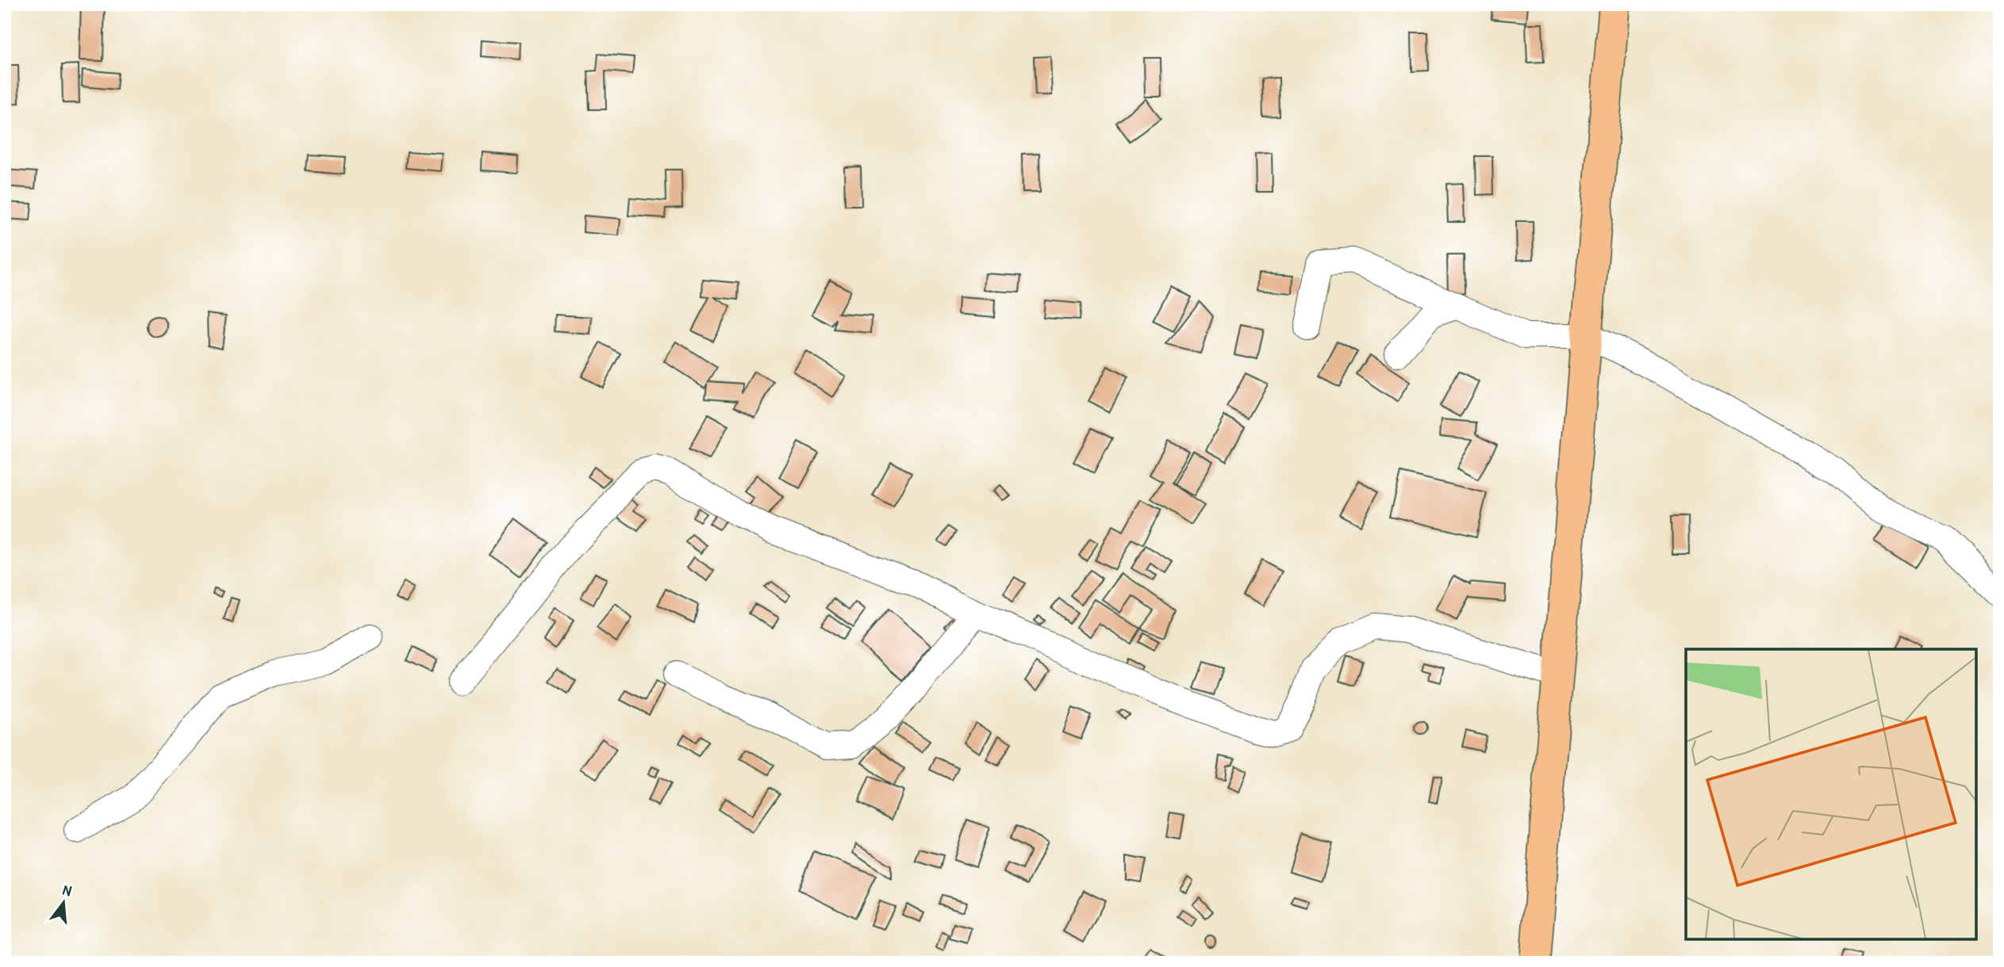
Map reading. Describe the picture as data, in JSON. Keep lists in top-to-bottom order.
{
  "north": "top"
}
